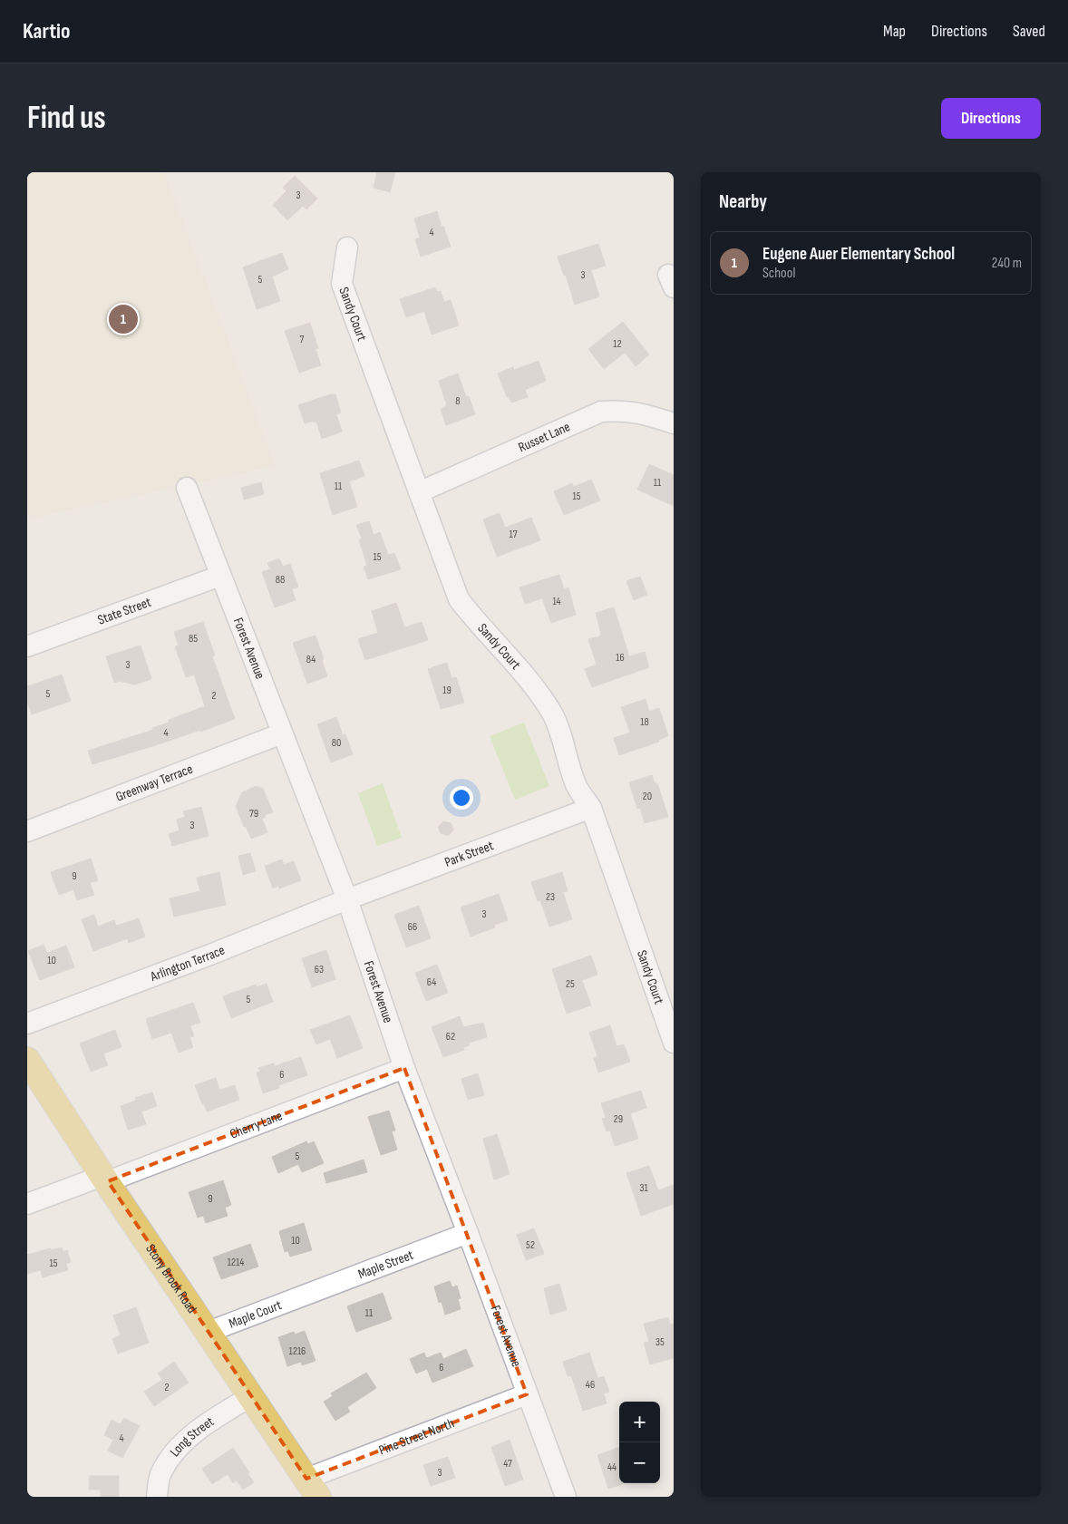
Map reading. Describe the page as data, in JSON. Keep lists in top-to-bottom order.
{
  "streets": {
    "main road": ["Stony Brook Road"],
    "street": [
      "Sandy Court",
      "Russet Lane",
      "State Street",
      "Forest Avenue",
      "Greenway Terrace",
      "Park Street",
      "Arlington Terrace",
      "Cherry Lane",
      "Maple Street",
      "Maple Court",
      "Pine Street North",
      "Long Street"
    ]
  },
  "crossings": [
    ["Sandy Court", "Russet Lane"],
    ["Sandy Court", "Park Street"],
    ["State Street", "Forest Avenue"],
    ["Forest Avenue", "Greenway Terrace"],
    ["Forest Avenue", "Park Street"],
    ["Forest Avenue", "Arlington Terrace"],
    ["Forest Avenue", "Cherry Lane"],
    ["Forest Avenue", "Maple Street"],
    ["Forest Avenue", "Pine Street North"],
    ["Park Street", "Arlington Terrace"],
    ["Cherry Lane", "Stony Brook Road"],
    ["Maple Street", "Maple Court"],
    ["Stony Brook Road", "Maple Court"],
    ["Stony Brook Road", "Pine Street North"],
    ["Stony Brook Road", "Long Street"]
  ],
  "house_numbers": [
    "3",
    "4",
    "3",
    "5",
    "7",
    "12",
    "8",
    "11",
    "11",
    "15",
    "17",
    "15",
    "88",
    "14",
    "85",
    "16",
    "84",
    "3",
    "19",
    "5",
    "2",
    "18",
    "4",
    "80",
    "20",
    "79",
    "3",
    "9",
    "23",
    "3",
    "66",
    "10",
    "63",
    "64",
    "25",
    "5",
    "62",
    "6",
    "29",
    "5",
    "31",
    "9",
    "10",
    "52",
    "1214",
    "15",
    "11",
    "35",
    "1216",
    "6",
    "46",
    "2",
    "4",
    "47",
    "44",
    "3"
  ],
  "page": {
    "header": "Kartio",
    "nav": ["Map", "Directions", "Saved"],
    "buttons": "Directions",
    "title": "Find us",
    "heading": "Nearby",
    "list": [
      {
        "mark": "1",
        "name": "Eugene Auer Elementary School",
        "note": "School",
        "value": "240 m"
      }
    ],
    "pins": "1",
    "map_buttons": ["+", "−"]
  }
}
